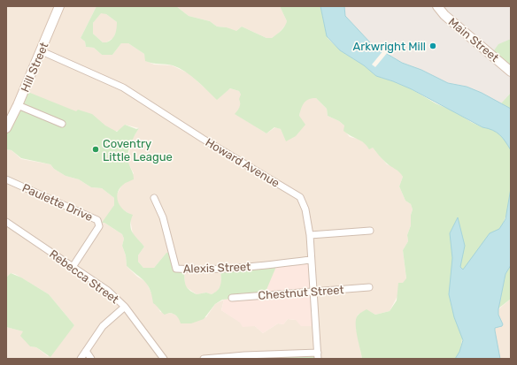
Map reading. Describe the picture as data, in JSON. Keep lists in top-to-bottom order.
{
  "streets": {
    "street": [
      "Main Street",
      "Hill Street",
      "Howard Avenue",
      "Paulette Drive",
      "Alexis Street",
      "Rebecca Street",
      "Chestnut Street"
    ]
  },
  "crossings": [
    ["Hill Street", "Howard Avenue"],
    ["Howard Avenue", "Alexis Street"],
    ["Howard Avenue", "Chestnut Street"],
    ["Paulette Drive", "Rebecca Street"]
  ],
  "places": ["Arkwright Mill", "Coventry Little League"]
}
